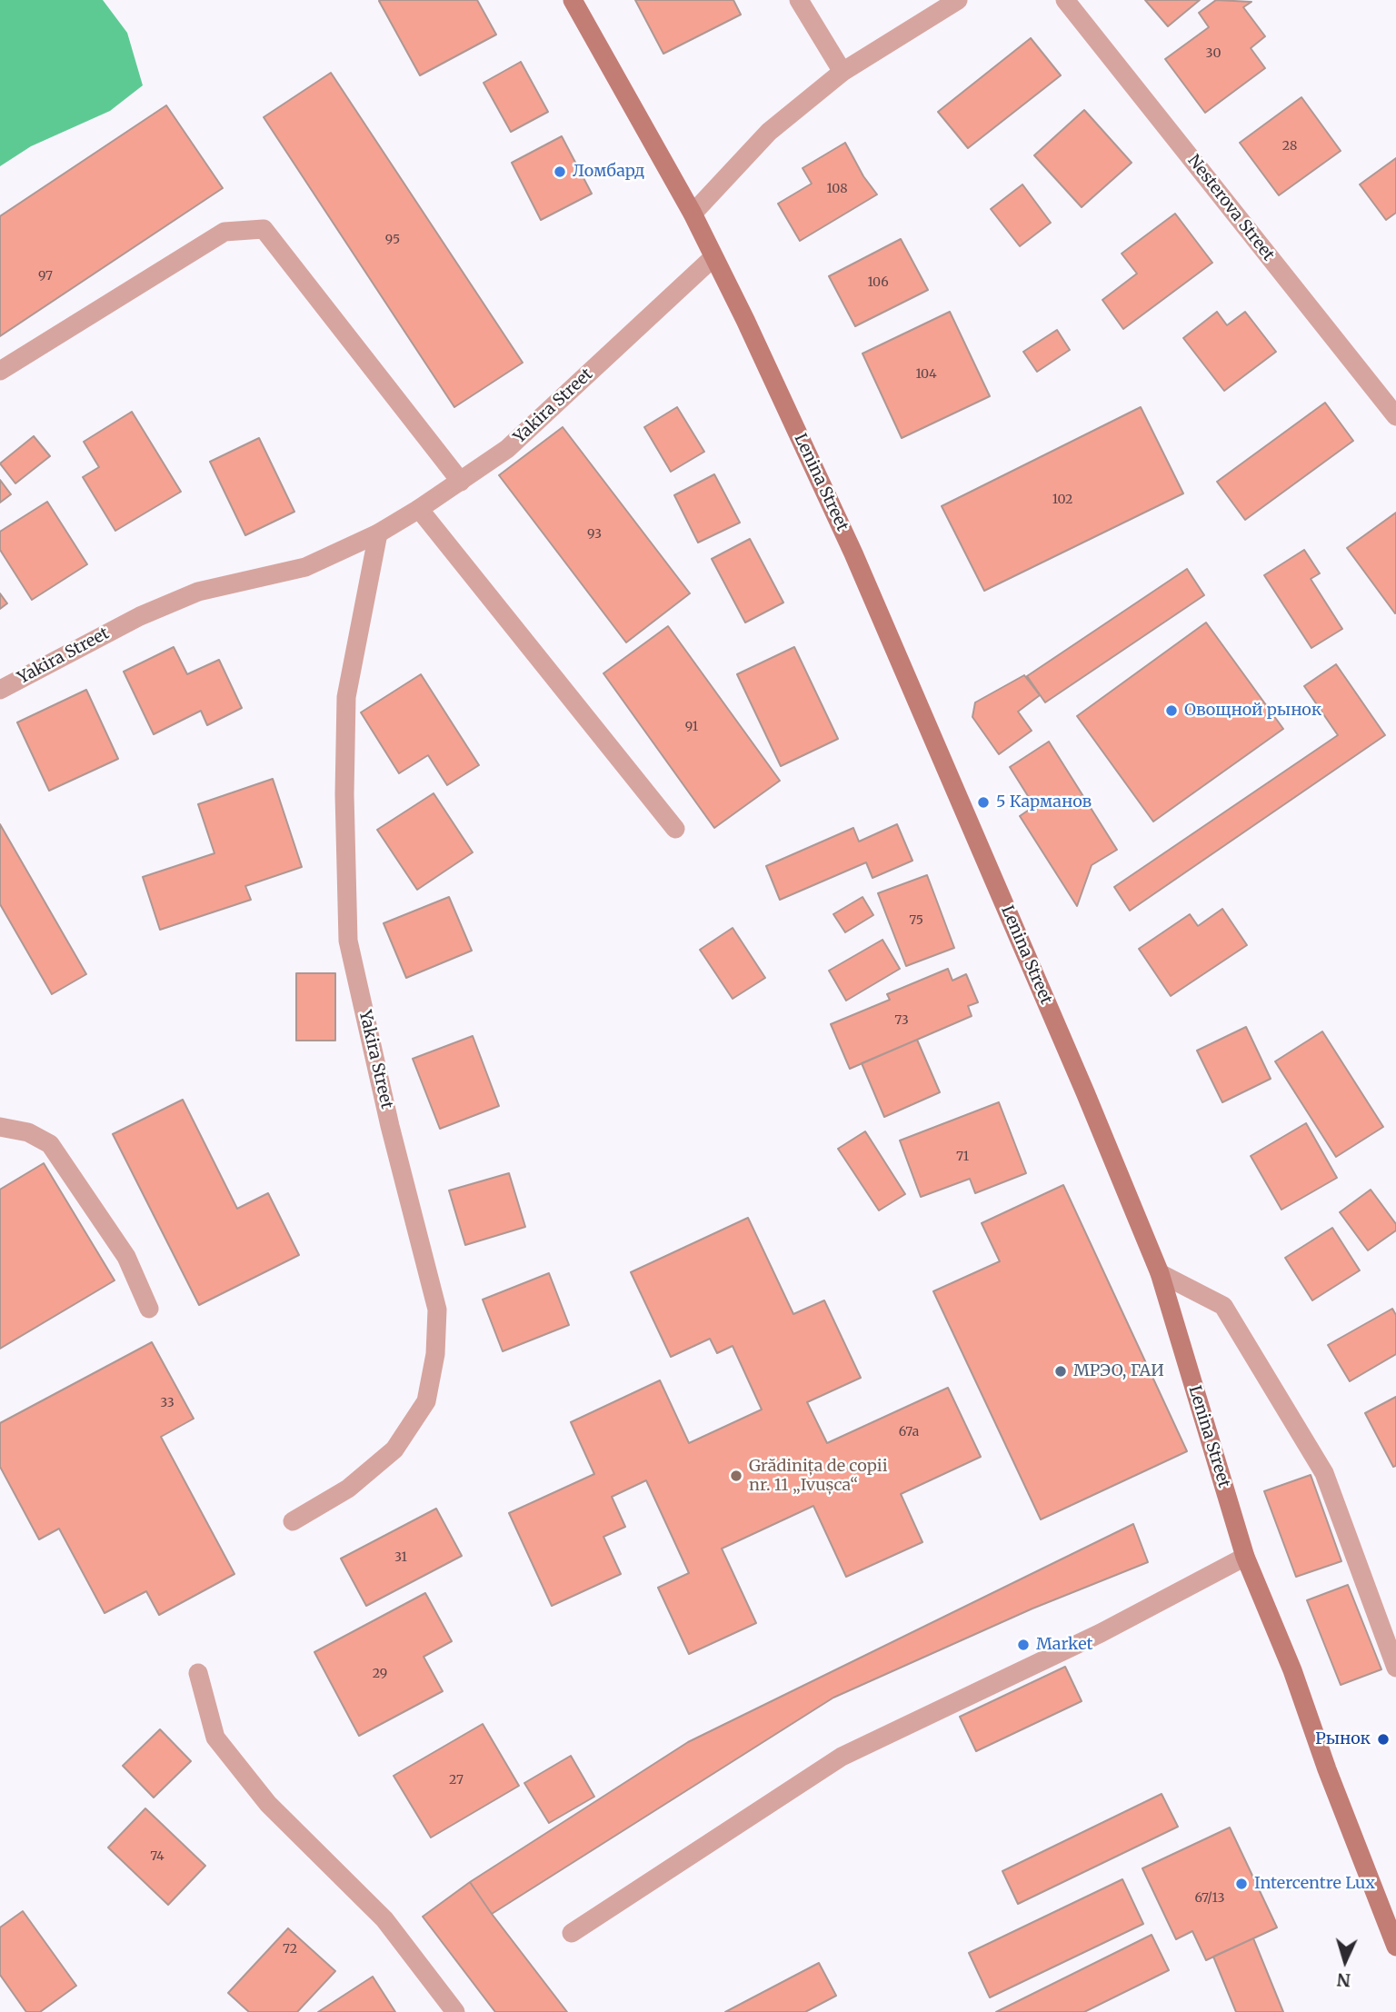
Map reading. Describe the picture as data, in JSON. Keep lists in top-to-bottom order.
{
  "streets": {
    "street": ["Nesterova Street", "Yakira Street", "Lenina Street"]
  },
  "crossings": [
    ["Yakira Street", "Lenina Street"]
  ],
  "places": [
    "Ломбард",
    "Овощной рынок",
    "5 Карманов",
    "МРЭО, ГАИ",
    "Grădinița de copii nr. 11 „Ivușca“",
    "Market",
    "Рынок",
    "Intercentre Lux"
  ],
  "house_numbers": [
    "30",
    "28",
    "108",
    "95",
    "97",
    "106",
    "104",
    "102",
    "93",
    "91",
    "75",
    "73",
    "71",
    "33",
    "67а",
    "31",
    "29",
    "27",
    "74",
    "67/13",
    "72"
  ],
  "north": "bottom"
}
